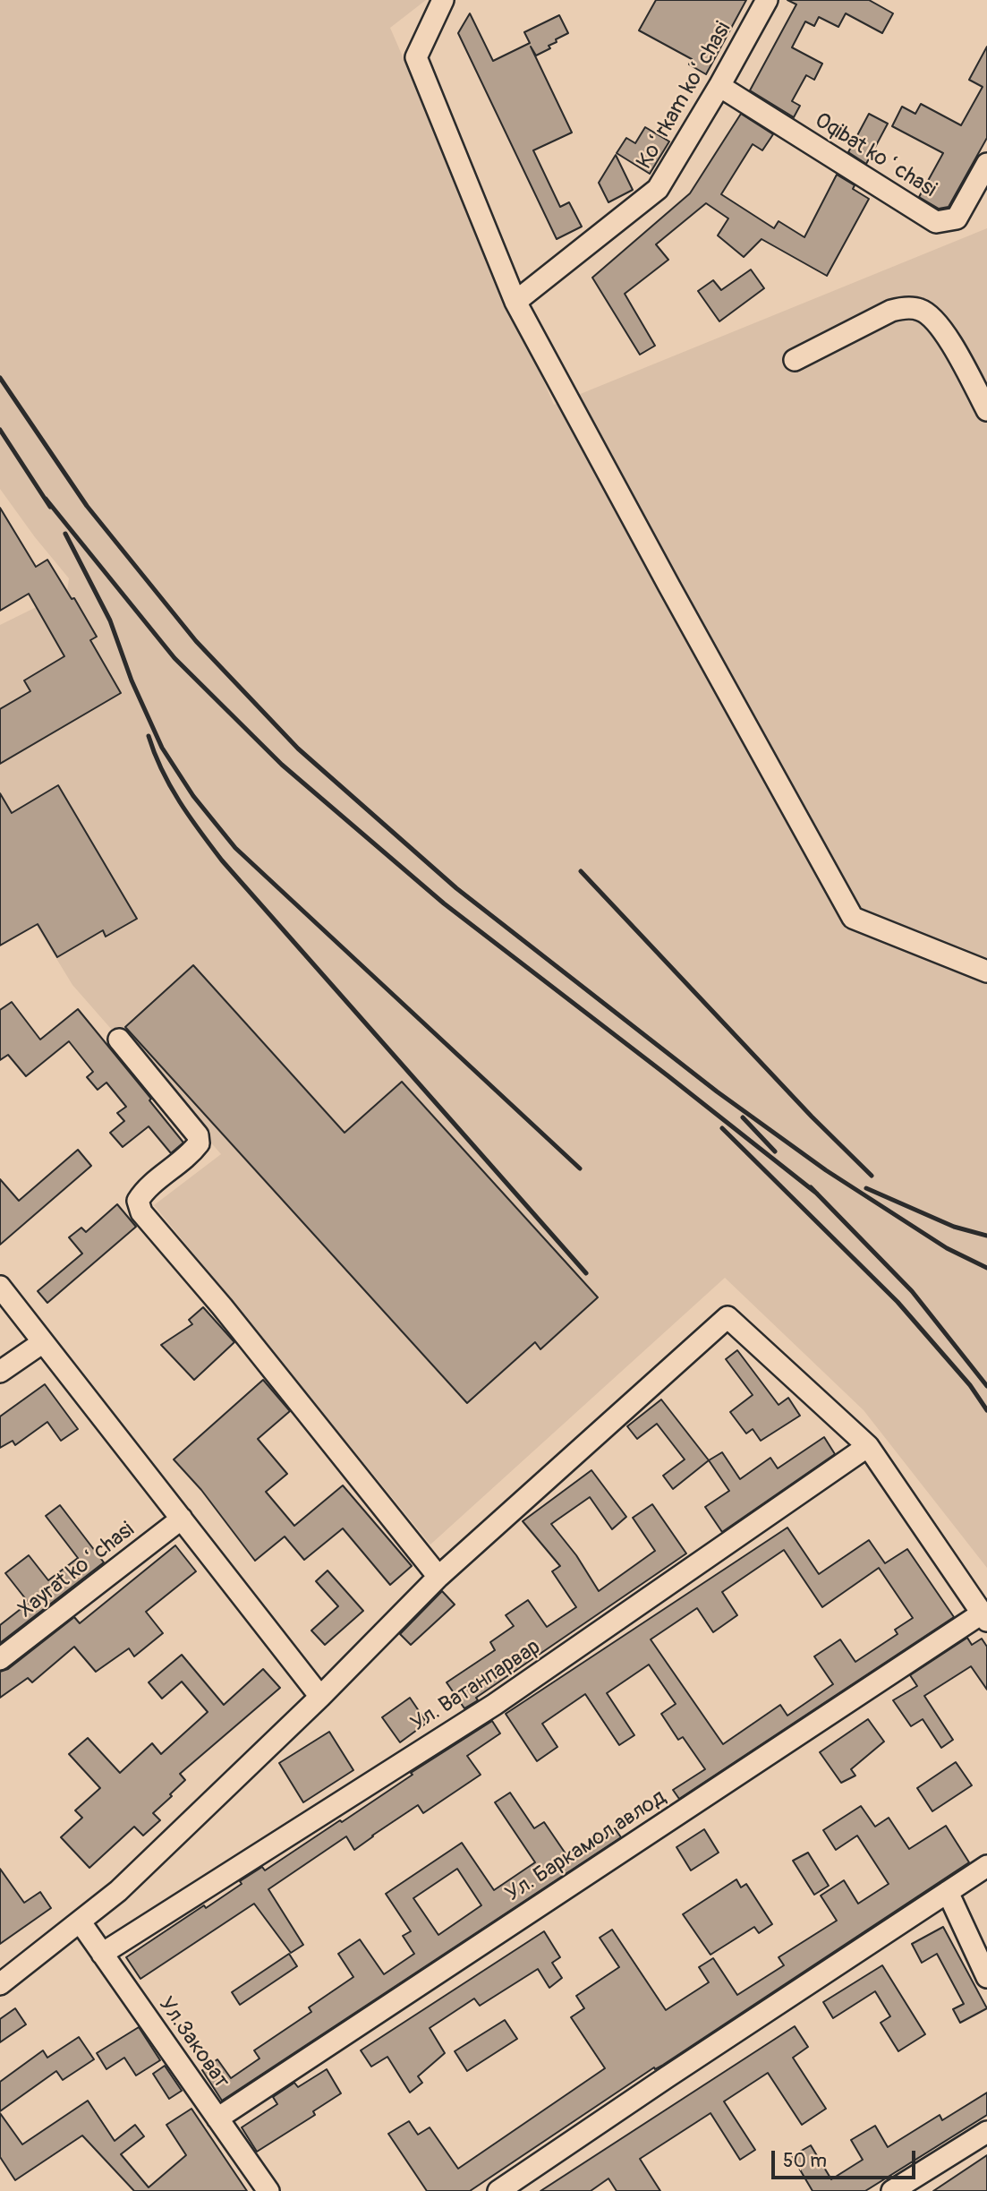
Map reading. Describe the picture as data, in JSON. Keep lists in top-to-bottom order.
{
  "streets": {
    "street": [
      "Koʻrkam koʻchasi",
      "Oqibat koʻchasi",
      "Xayrat koʻchasi",
      "Ул. Ватанпарвар",
      "Ул. Баркамол авлод",
      "Ул.Заковат"
    ]
  },
  "crossings": [
    ["Koʻrkam koʻchasi", "Oqibat koʻchasi"],
    ["Ул. Ватанпарвар", "Ул.Заковат"],
    ["Ул. Баркамол авлод", "Ул.Заковат"]
  ],
  "scale_bar": "50 m"
}
